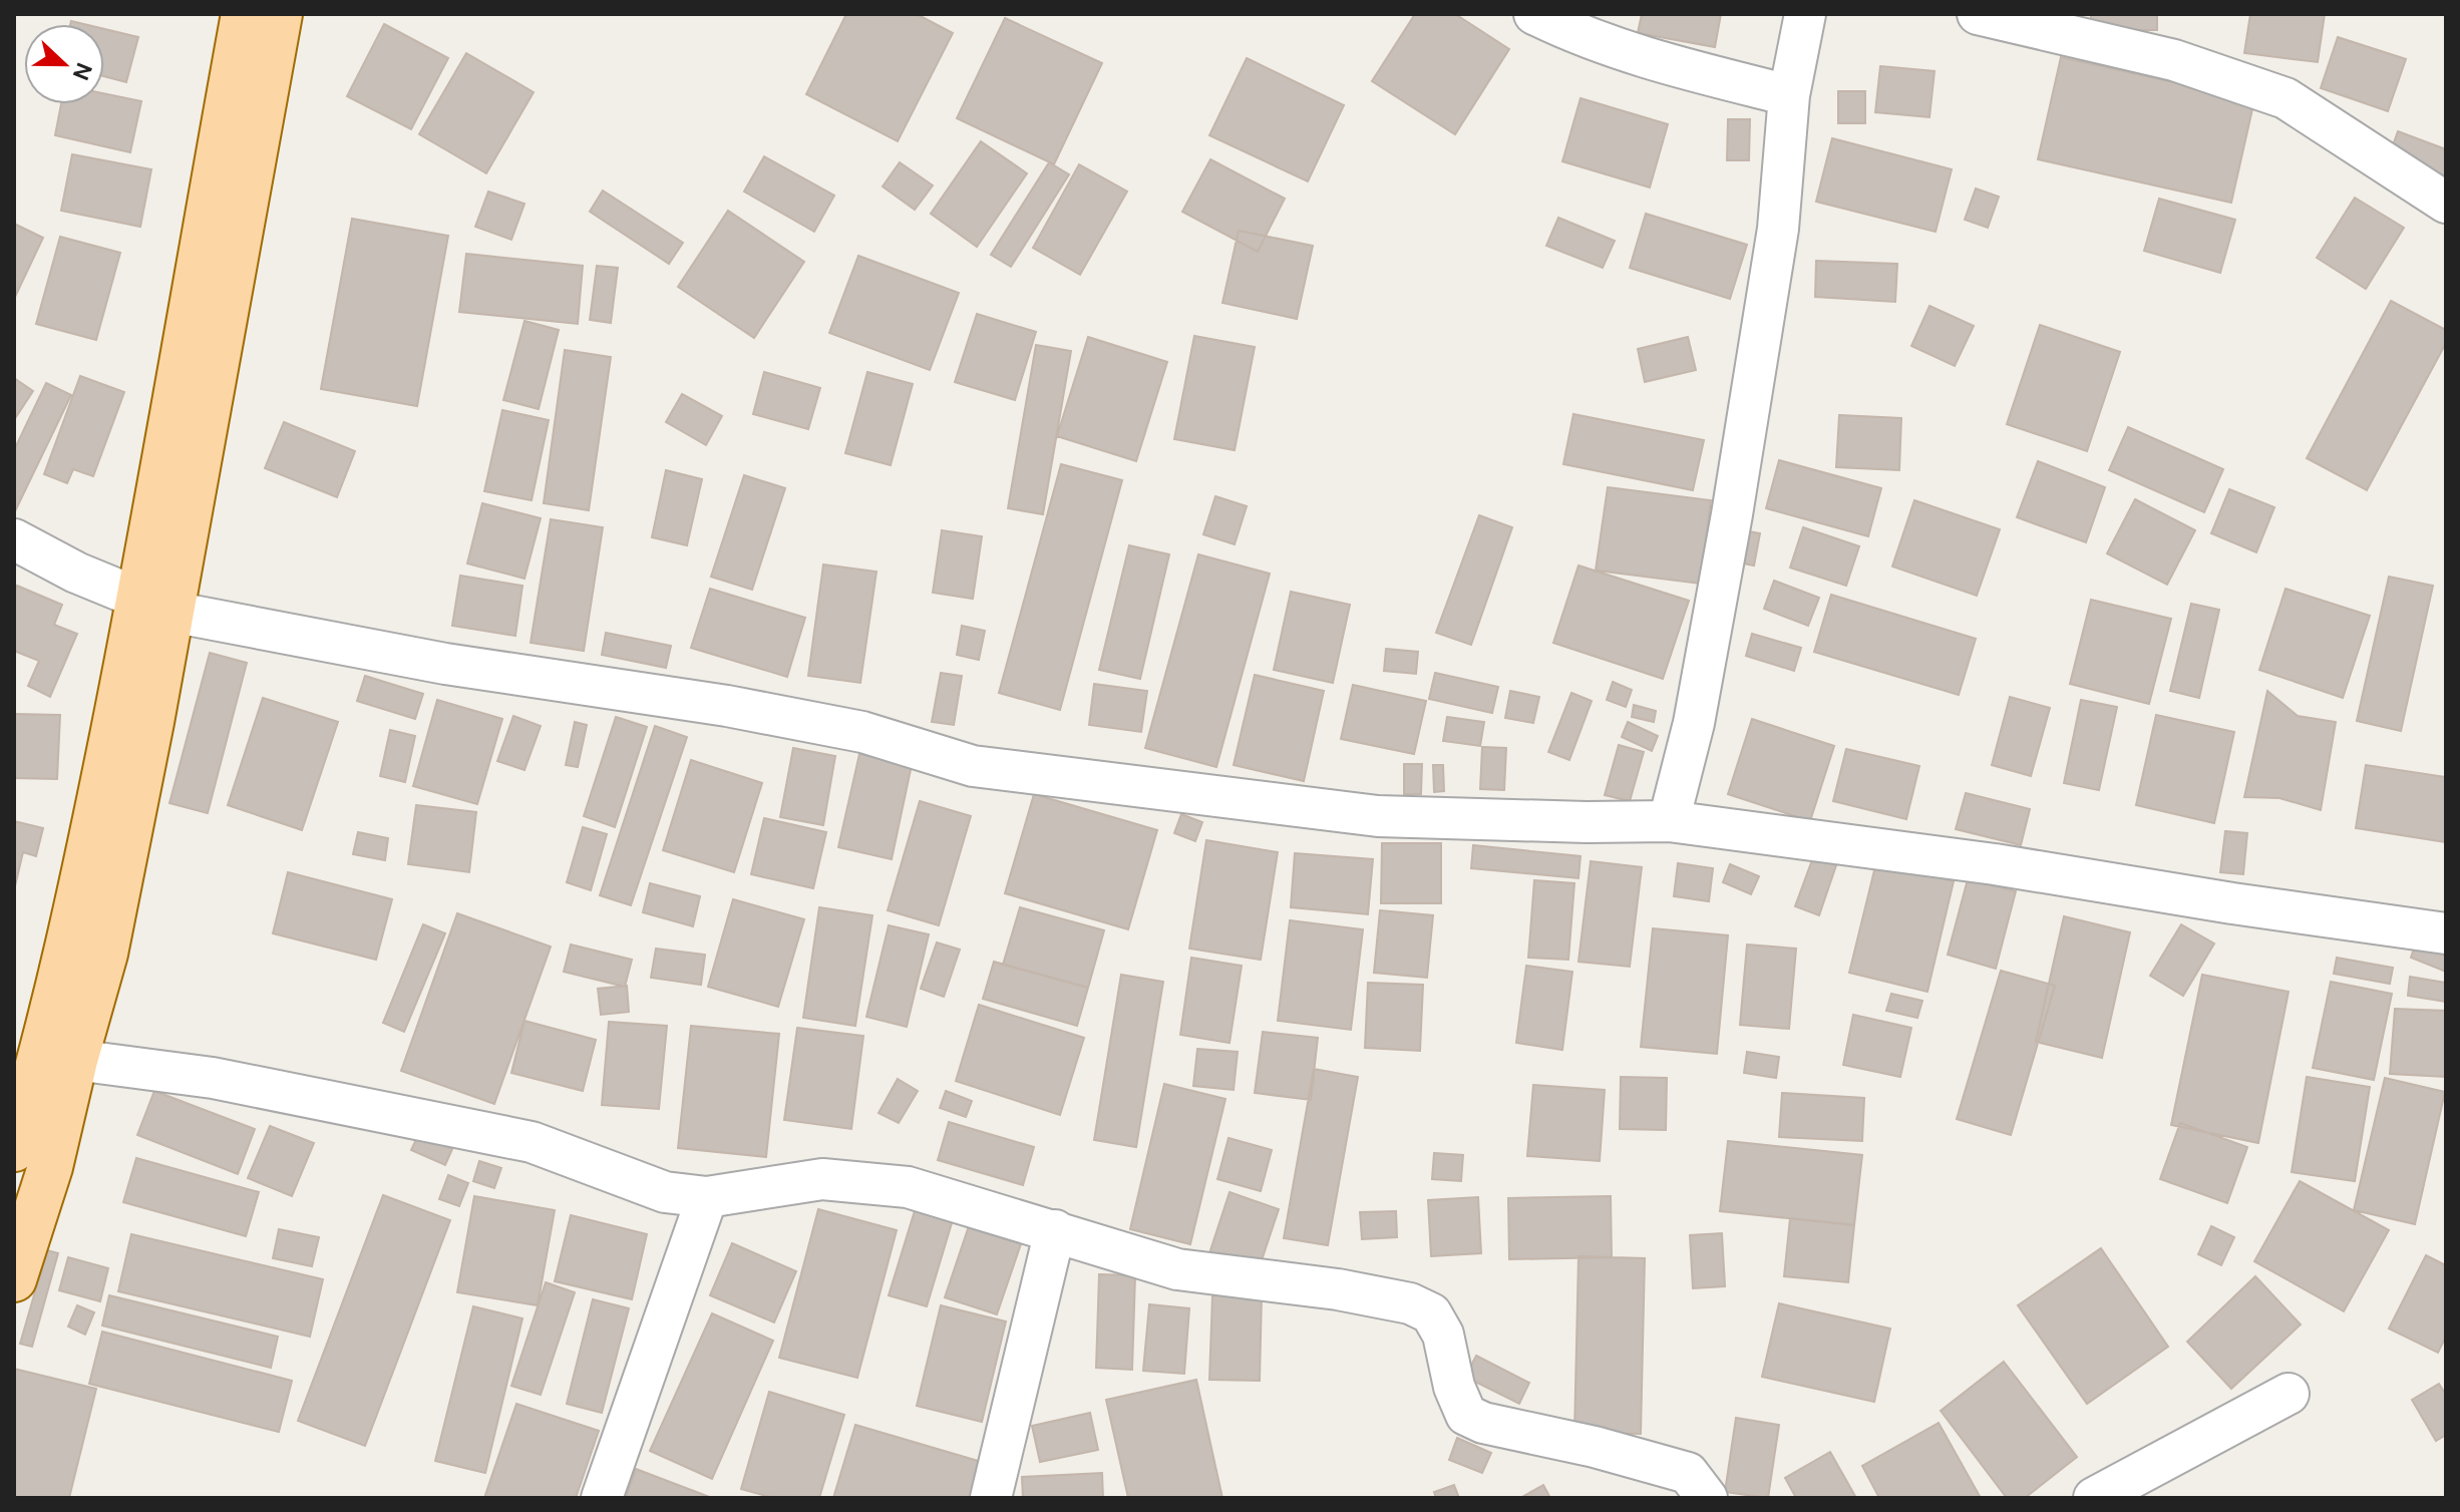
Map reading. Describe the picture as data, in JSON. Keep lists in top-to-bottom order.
{
  "north": "right"
}
